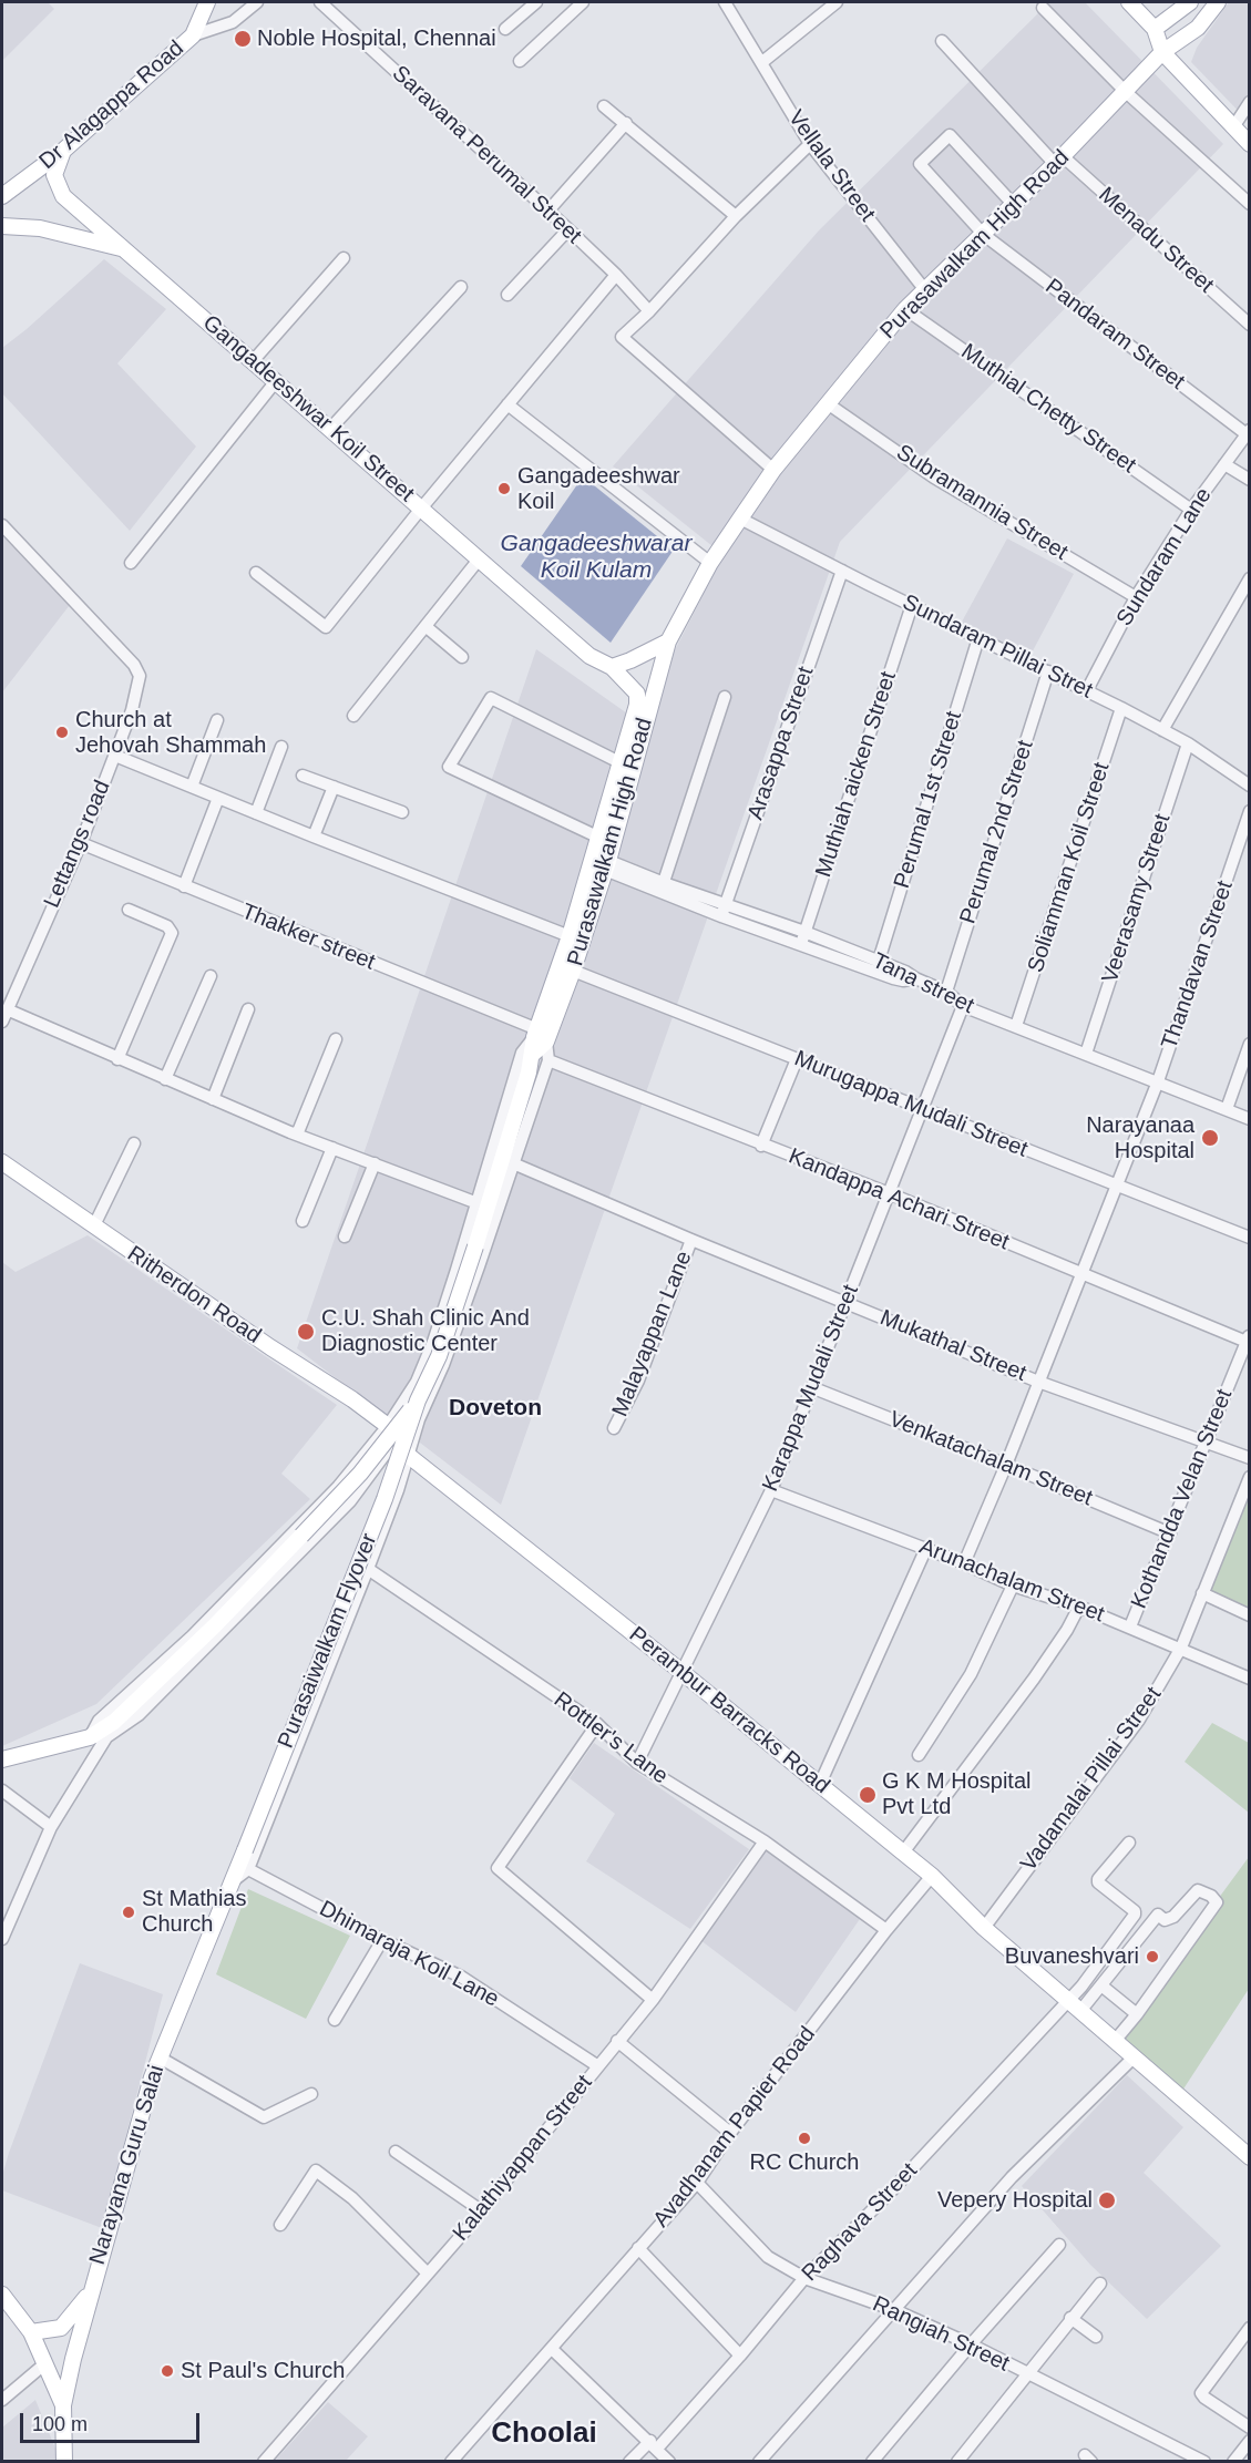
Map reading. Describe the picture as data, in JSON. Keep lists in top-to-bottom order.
{
  "streets": {
    "main road": [
      "Dr Alagappa Road",
      "Purasawalkam High Road",
      "Gangadeeshwar Koil Street",
      "Ritherdon Road",
      "Purasaiwalkam Flyover",
      "Perambur Barracks Road",
      "Narayana Guru Salai"
    ],
    "street": [
      "Saravana Perumal Street",
      "Vellala Street",
      "Menadu Street",
      "Pandaram Street",
      "Muthial Chetty Street",
      "Subramannia Street",
      "Sundaram Lane",
      "Sundaram Pillai Stret",
      "Arasappa Street",
      "Muthiah aicken Street",
      "Perumal 1st Street",
      "Perumal 2nd Street",
      "Lettangs road",
      "Soliamman Koil Street",
      "Veerasamy Street",
      "Thakker street",
      "Thandavan Street",
      "Tana street",
      "Murugappa Mudali Street",
      "Kandappa Achari Street",
      "Malayappan Lane",
      "Mukathal Street",
      "Karappa Mudali Street",
      "Venkatachalam Street",
      "Kothandda Velan Street",
      "Arunachalam Street",
      "Rottler's Lane",
      "Vadamalai Pillai Street",
      "Dhimaraja Koil Lane",
      "Avadhanam Papier Road",
      "Kalathiyappan Street",
      "Raghava Street",
      "Rangiah Street"
    ]
  },
  "crossings": [
    ["Dr Alagappa Road", "Gangadeeshwar Koil Street"],
    ["Vellala Street", "Purasawalkam High Road"],
    ["Menadu Street", "Purasawalkam High Road"],
    ["Purasawalkam High Road", "Pandaram Street"],
    ["Purasawalkam High Road", "Gangadeeshwar Koil Street"],
    ["Purasawalkam High Road", "Muthial Chetty Street"],
    ["Purasawalkam High Road", "Subramannia Street"],
    ["Purasawalkam High Road", "Sundaram Pillai Stret"],
    ["Purasawalkam High Road", "Thakker street"],
    ["Purasawalkam High Road", "Murugappa Mudali Street"],
    ["Purasawalkam High Road", "Purasaiwalkam Flyover"],
    ["Pandaram Street", "Sundaram Lane"],
    ["Muthial Chetty Street", "Sundaram Lane"],
    ["Subramannia Street", "Sundaram Lane"],
    ["Sundaram Lane", "Sundaram Pillai Stret"],
    ["Sundaram Pillai Stret", "Arasappa Street"],
    ["Sundaram Pillai Stret", "Muthiah aicken Street"],
    ["Sundaram Pillai Stret", "Perumal 1st Street"],
    ["Sundaram Pillai Stret", "Perumal 2nd Street"],
    ["Sundaram Pillai Stret", "Soliamman Koil Street"],
    ["Sundaram Pillai Stret", "Veerasamy Street"],
    ["Muthiah aicken Street", "Tana street"],
    ["Perumal 1st Street", "Tana street"],
    ["Perumal 2nd Street", "Tana street"],
    ["Lettangs road", "Thakker street"],
    ["Soliamman Koil Street", "Tana street"],
    ["Veerasamy Street", "Tana street"],
    ["Thakker street", "Purasaiwalkam Flyover"],
    ["Thandavan Street", "Tana street"],
    ["Thandavan Street", "Murugappa Mudali Street"],
    ["Thandavan Street", "Kandappa Achari Street"],
    ["Thandavan Street", "Mukathal Street"],
    ["Thandavan Street", "Venkatachalam Street"],
    ["Thandavan Street", "Arunachalam Street"],
    ["Tana street", "Karappa Mudali Street"],
    ["Murugappa Mudali Street", "Karappa Mudali Street"],
    ["Kandappa Achari Street", "Karappa Mudali Street"],
    ["Kandappa Achari Street", "Kothandda Velan Street"],
    ["Ritherdon Road", "Perambur Barracks Road"],
    ["Malayappan Lane", "Mukathal Street"],
    ["Mukathal Street", "Karappa Mudali Street"],
    ["Mukathal Street", "Kothandda Velan Street"],
    ["Karappa Mudali Street", "Venkatachalam Street"],
    ["Karappa Mudali Street", "Arunachalam Street"],
    ["Karappa Mudali Street", "Perambur Barracks Road"],
    ["Karappa Mudali Street", "Rottler's Lane"],
    ["Venkatachalam Street", "Kothandda Velan Street"],
    ["Kothandda Velan Street", "Arunachalam Street"],
    ["Arunachalam Street", "Vadamalai Pillai Street"],
    ["Purasaiwalkam Flyover", "Narayana Guru Salai"],
    ["Perambur Barracks Road", "Vadamalai Pillai Street"],
    ["Perambur Barracks Road", "Avadhanam Papier Road"],
    ["Perambur Barracks Road", "Raghava Street"],
    ["Rottler's Lane", "Avadhanam Papier Road"],
    ["Rottler's Lane", "Kalathiyappan Street"],
    ["Dhimaraja Koil Lane", "Kalathiyappan Street"],
    ["Avadhanam Papier Road", "Rangiah Street"],
    ["Raghava Street", "Rangiah Street"]
  ],
  "districts": ["Doveton", "Choolai"],
  "water": ["Gangadeeshwarar Koil Kulam"],
  "places": [
    "Noble Hospital, Chennai",
    "Gangadeeshwar Koil",
    "Church at Jehovah Shammah",
    "Narayanaa Hospital",
    "C.U. Shah Clinic And Diagnostic Center",
    "G K M Hospital Pvt Ltd",
    "St Mathias Church",
    "Buvaneshvari",
    "RC Church",
    "Vepery Hospital",
    "St Paul's Church"
  ],
  "scale_bar": "100 m"
}
